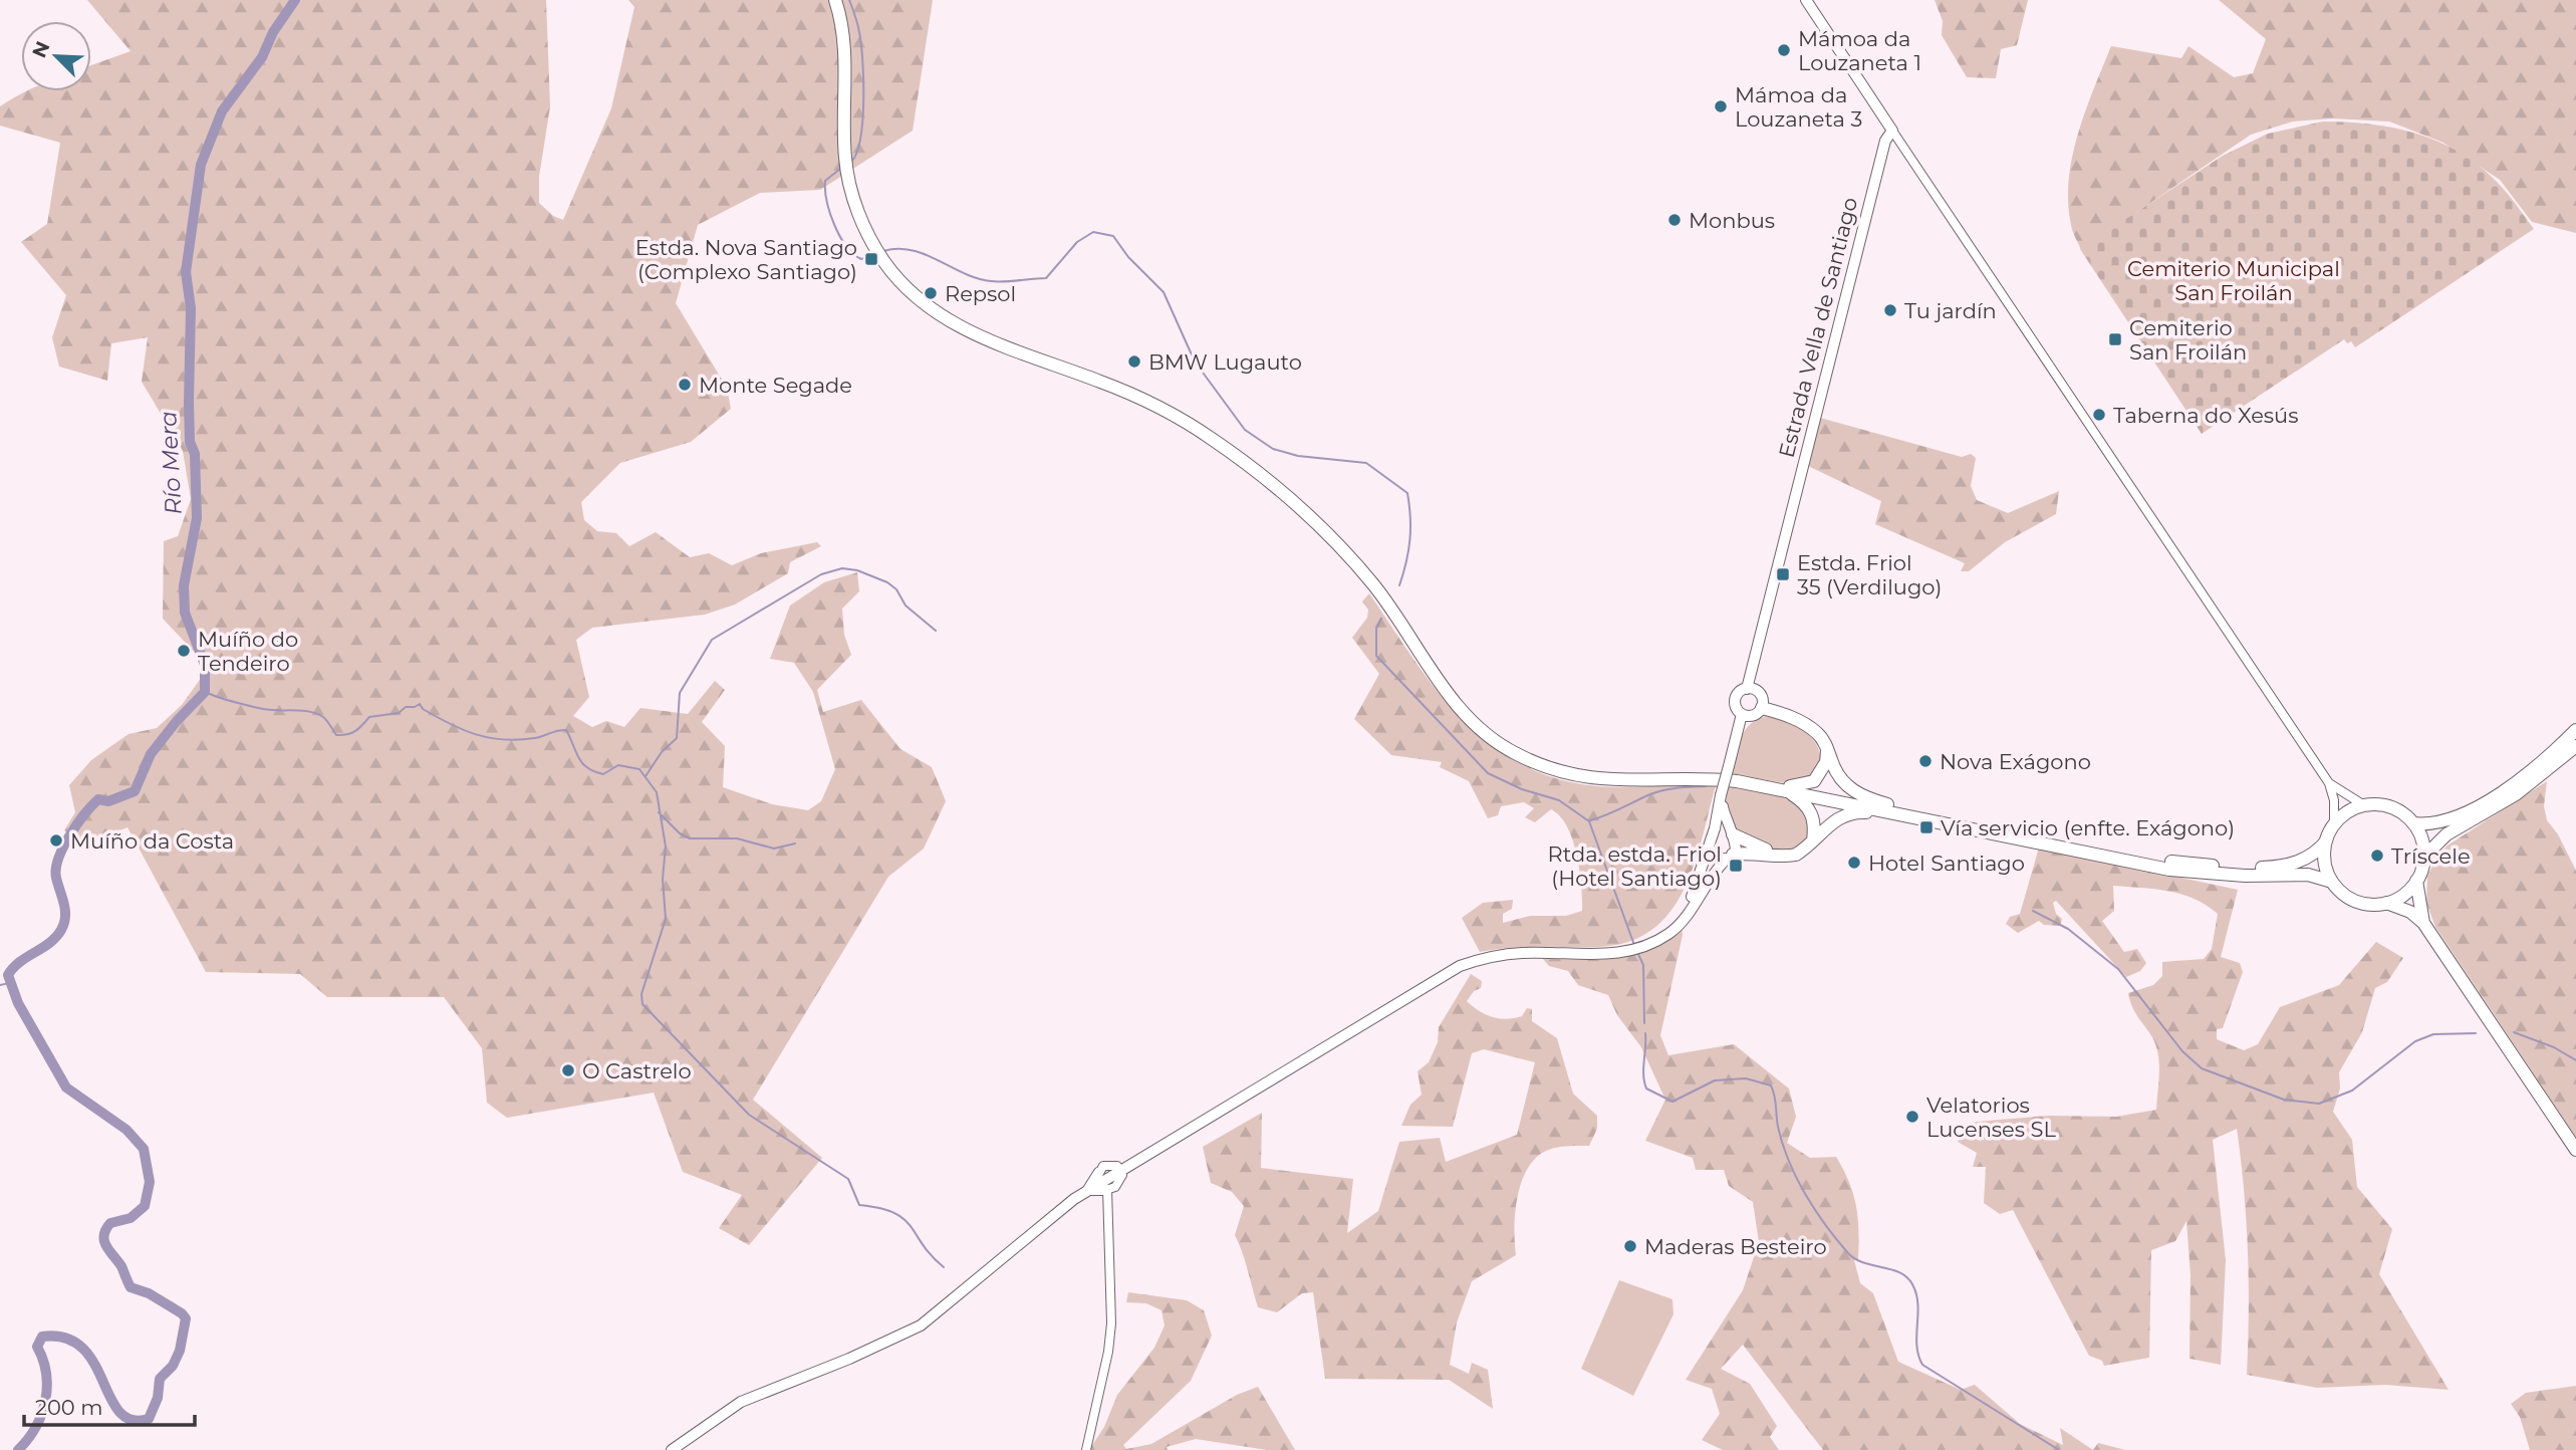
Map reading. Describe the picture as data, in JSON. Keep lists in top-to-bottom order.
{
  "streets": {
    "main road": ["Estrada Vella de Santiago"]
  },
  "water": ["Río Mera"],
  "parks": ["Cemiterio Municipal San Froilán"],
  "places": {
    "other": [
      "Mámoa da Louzaneta 1",
      "Mámoa da Louzaneta 3",
      "Monbus",
      "Repsol",
      "Tu jardín",
      "BMW Lugauto",
      "Monte Segade",
      "Taberna do Xesús",
      "Muíño do Tendeiro",
      "Nova Exágono",
      "Muíño da Costa",
      "Tríscele",
      "Hotel Santiago",
      "O Castrelo",
      "Velatorios Lucenses SL",
      "Maderas Besteiro"
    ],
    "transit": [
      "Estda. Nova Santiago (Complexo Santiago)",
      "Cemiterio San Froilán",
      "Estda. Friol 35 (Verdilugo)",
      "Vía servicio (enfte. Exágono)",
      "Rtda. estda. Friol (Hotel Santiago)"
    ]
  },
  "scale_bar": "200 m",
  "north": "top left"
}
